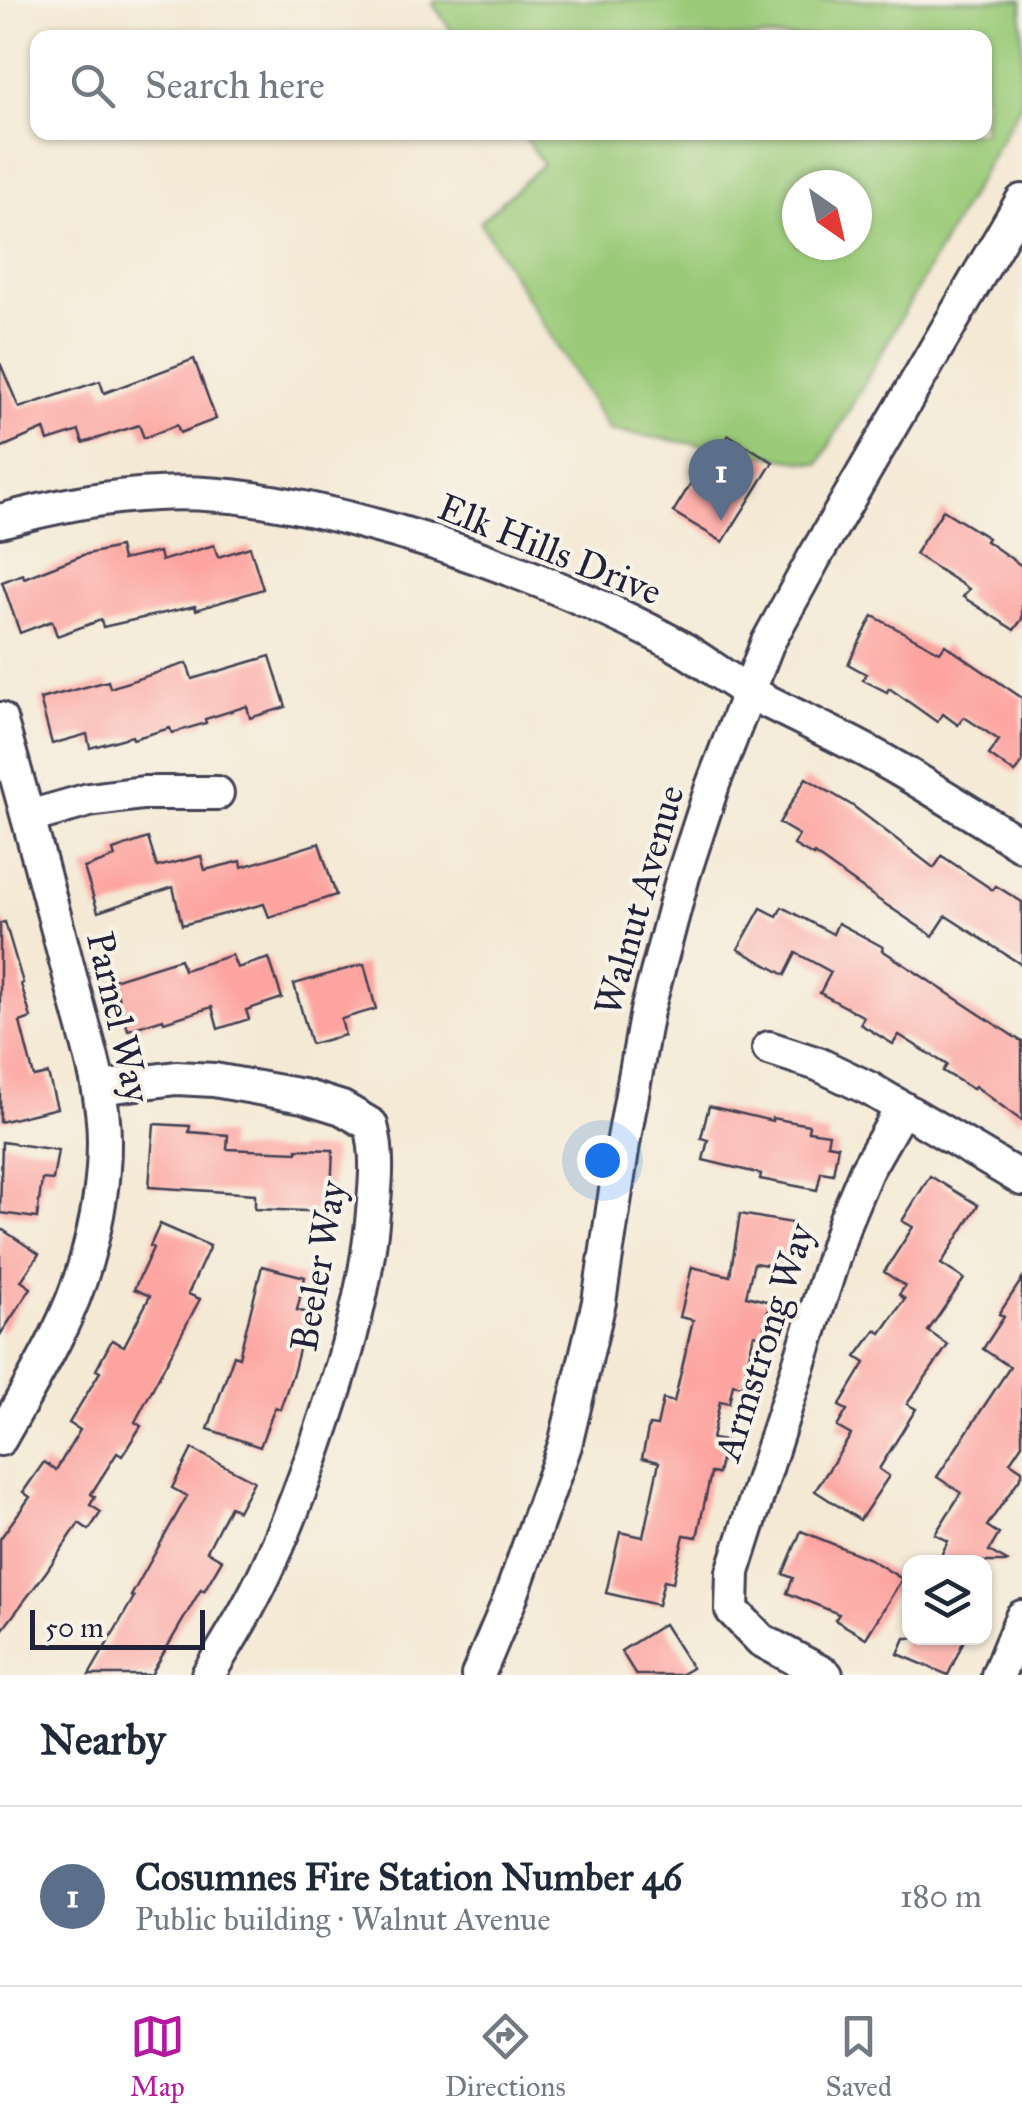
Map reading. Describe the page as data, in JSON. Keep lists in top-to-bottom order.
{
  "streets": {
    "street": [
      "Elk Hills Drive",
      "Walnut Avenue",
      "Parnel Way",
      "Beeler Way",
      "Armstrong Way"
    ]
  },
  "crossings": [
    ["Elk Hills Drive", "Walnut Avenue"],
    ["Parnel Way", "Beeler Way"]
  ],
  "scale_bar": "50 m",
  "north": "bottom right",
  "page": {
    "search": "Search here",
    "pins": "1",
    "scale": "50 m",
    "heading": "Nearby",
    "list": [
      {
        "mark": "1",
        "name": "Cosumnes Fire Station Number 46",
        "note": "Public building · Walnut Avenue",
        "value": "180 m"
      }
    ],
    "nav": ["Map", "Directions", "Saved"]
  }
}
